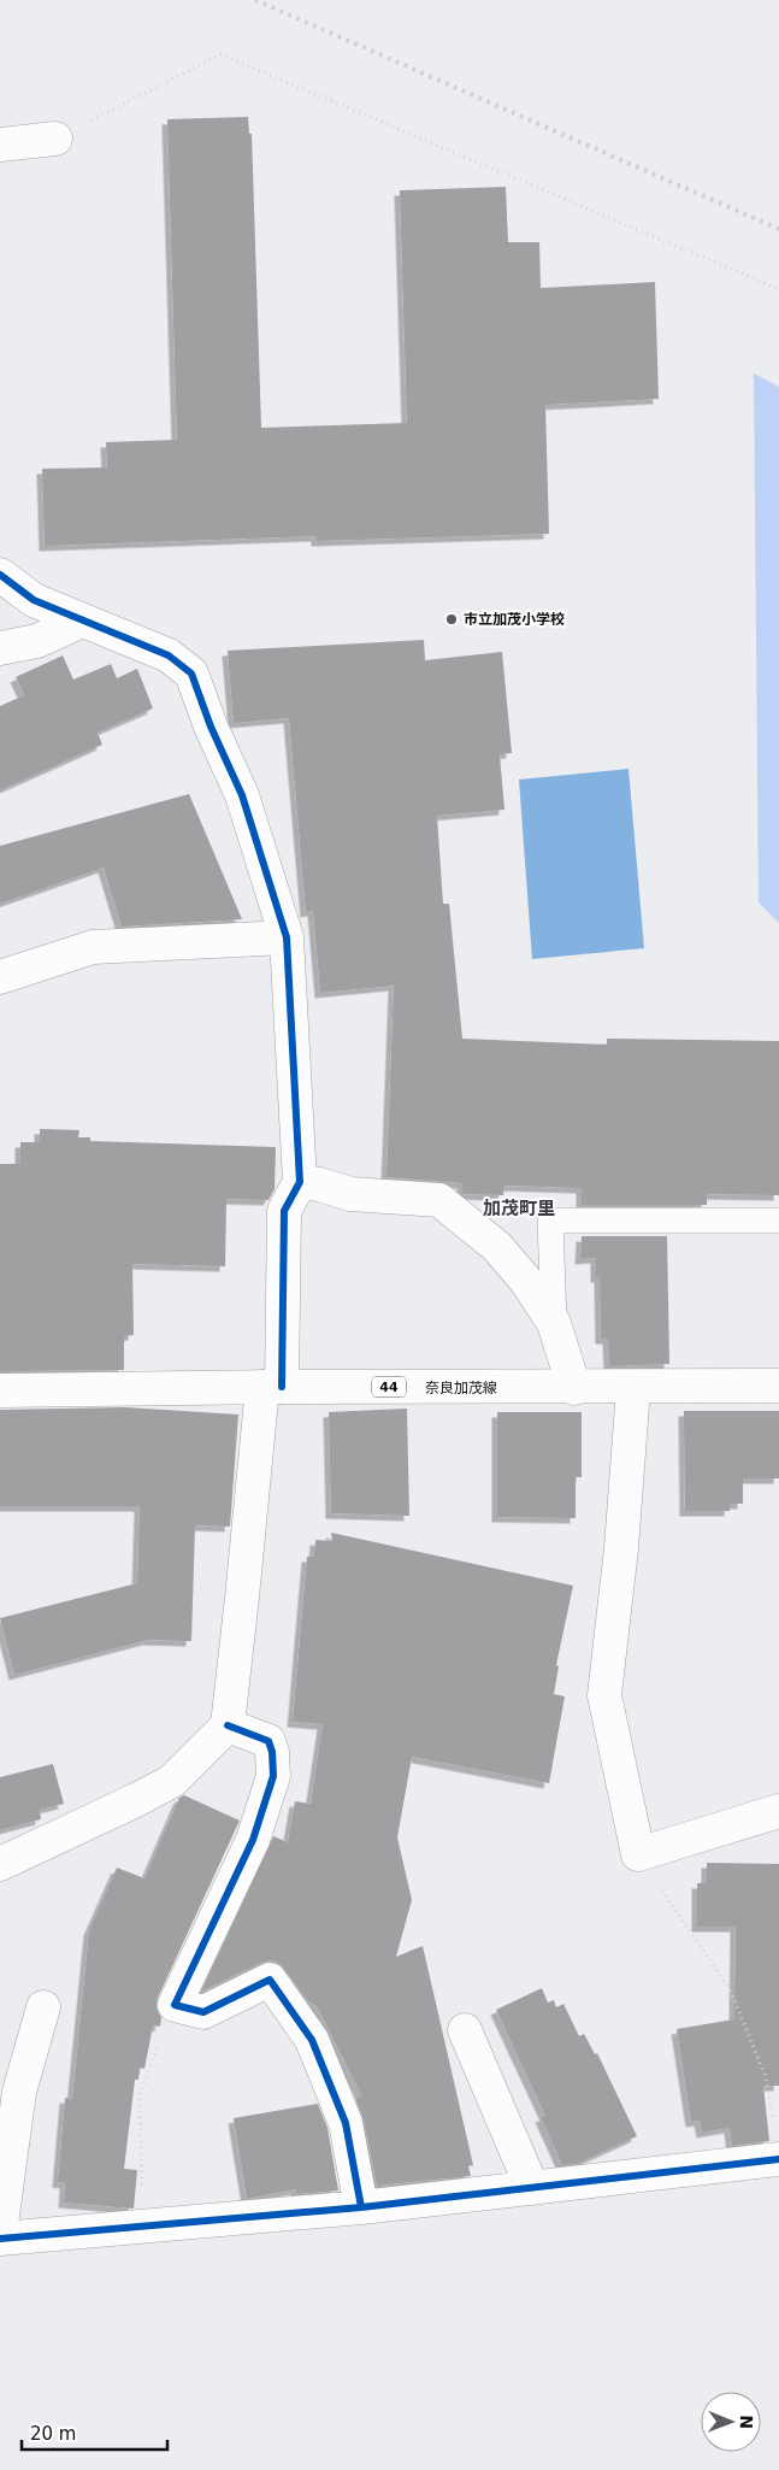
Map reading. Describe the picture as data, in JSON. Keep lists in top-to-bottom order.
{
  "streets": {
    "street": ["44", "奈良加茂線"]
  },
  "districts": ["加茂町里"],
  "places": ["市立加茂小学校"],
  "scale_bar": "20 m",
  "north": "right"
}
